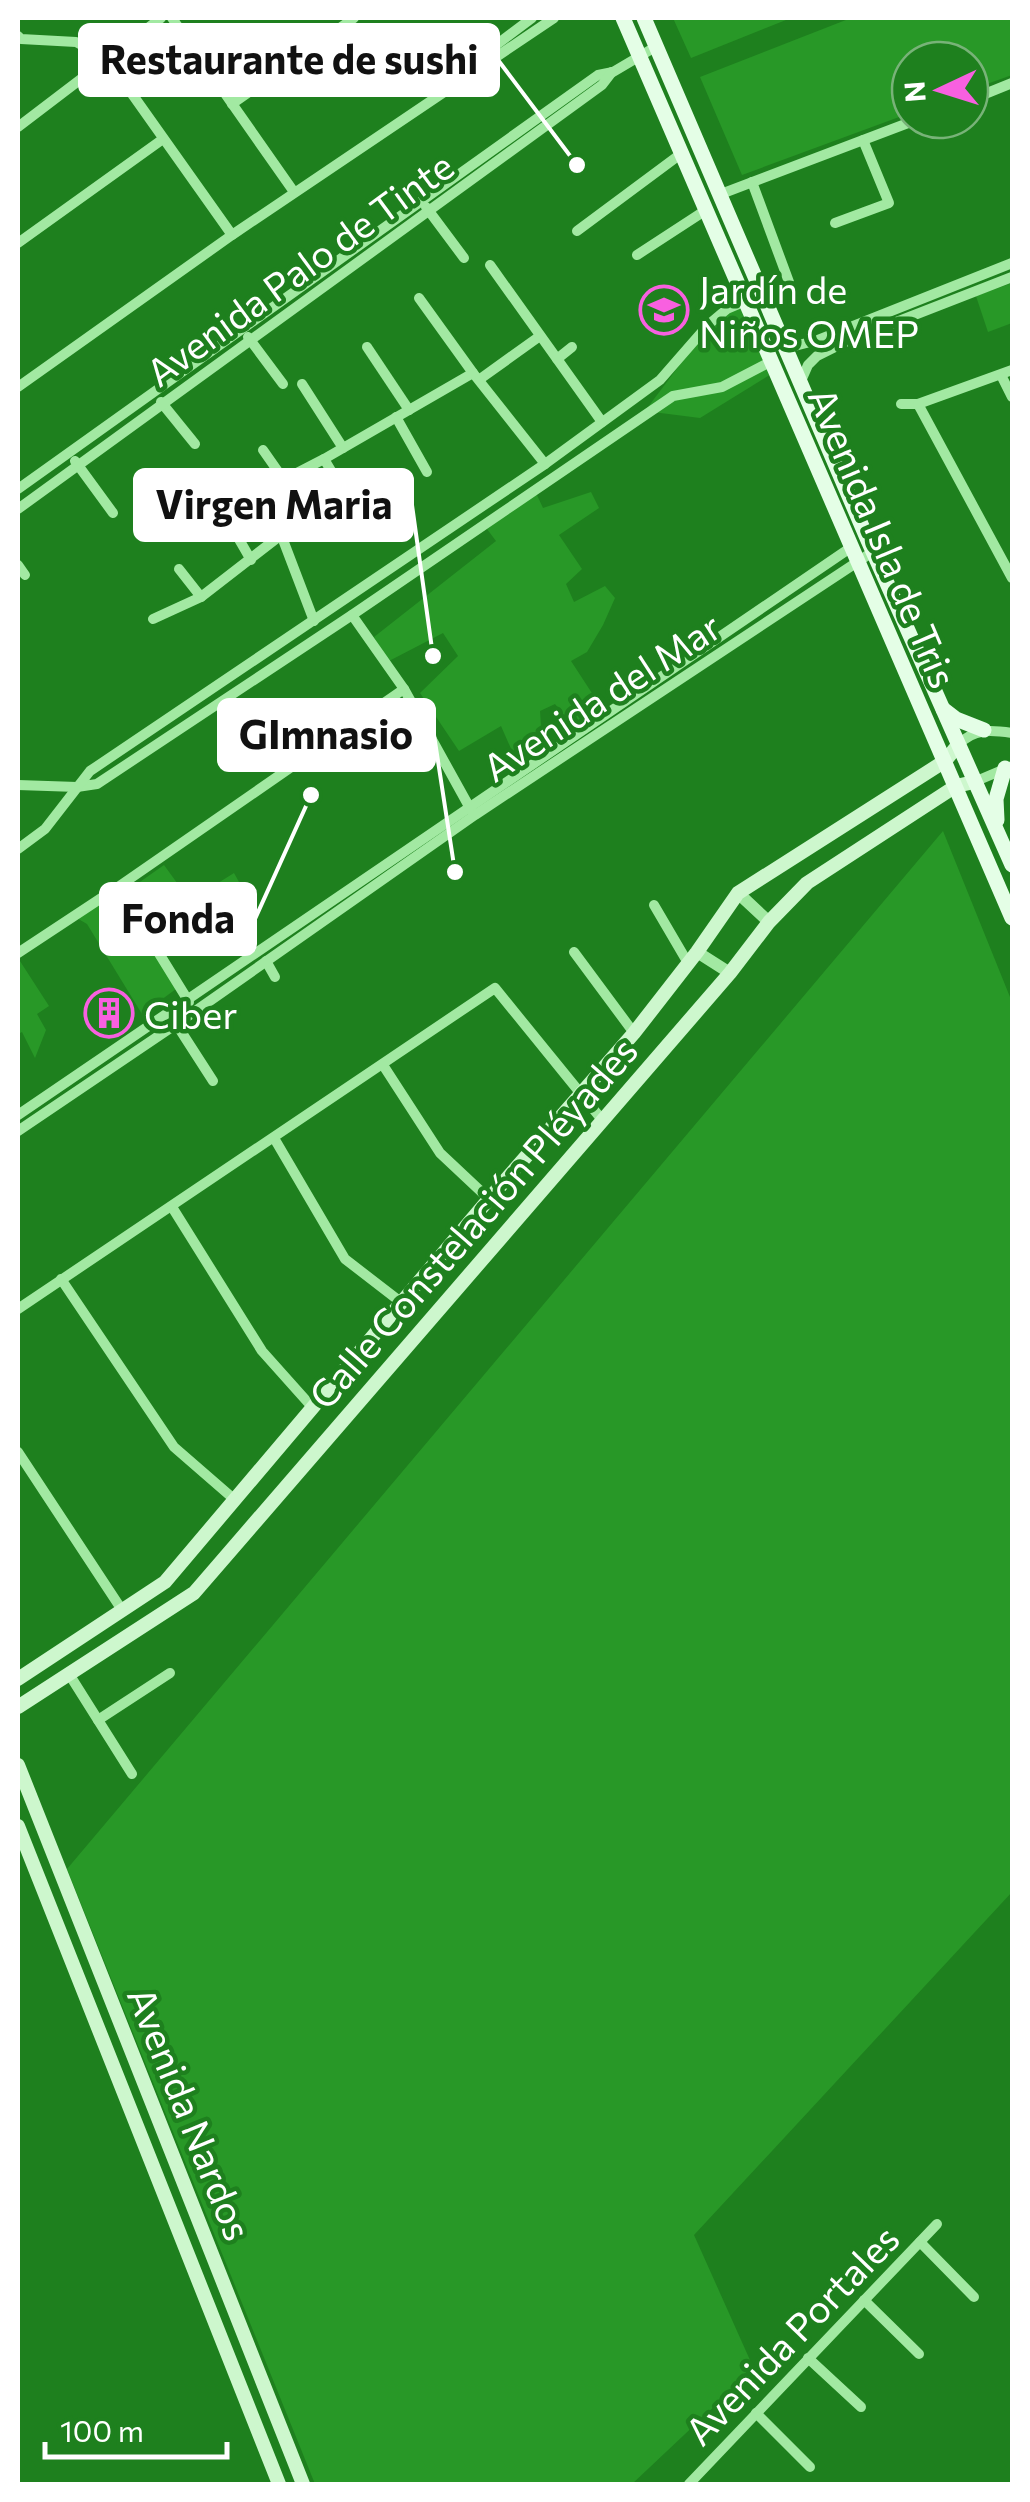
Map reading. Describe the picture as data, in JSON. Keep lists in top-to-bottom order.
{
  "streets": {
    "main road": ["Avenida Isla de Tris", "Calle Constelación Pléyades", "Avenida Nardos"],
    "street": ["Avenida Palo de Tinte", "Avenida del Mar", "Avenida Portales"]
  },
  "crossings": [
    ["Avenida Palo de Tinte", "Avenida Isla de Tris"],
    ["Avenida Isla de Tris", "Avenida del Mar"],
    ["Avenida Isla de Tris", "Calle Constelación Pléyades"]
  ],
  "places": {
    "other": [
      "Restaurante de sushi",
      "Virgen Maria",
      "Fonda",
      "GImnasio"
    ],
    "school or university": ["Jardín de Niños OMEP"],
    "building": ["Ciber"]
  },
  "scale_bar": "100 m",
  "north": "left"
}
